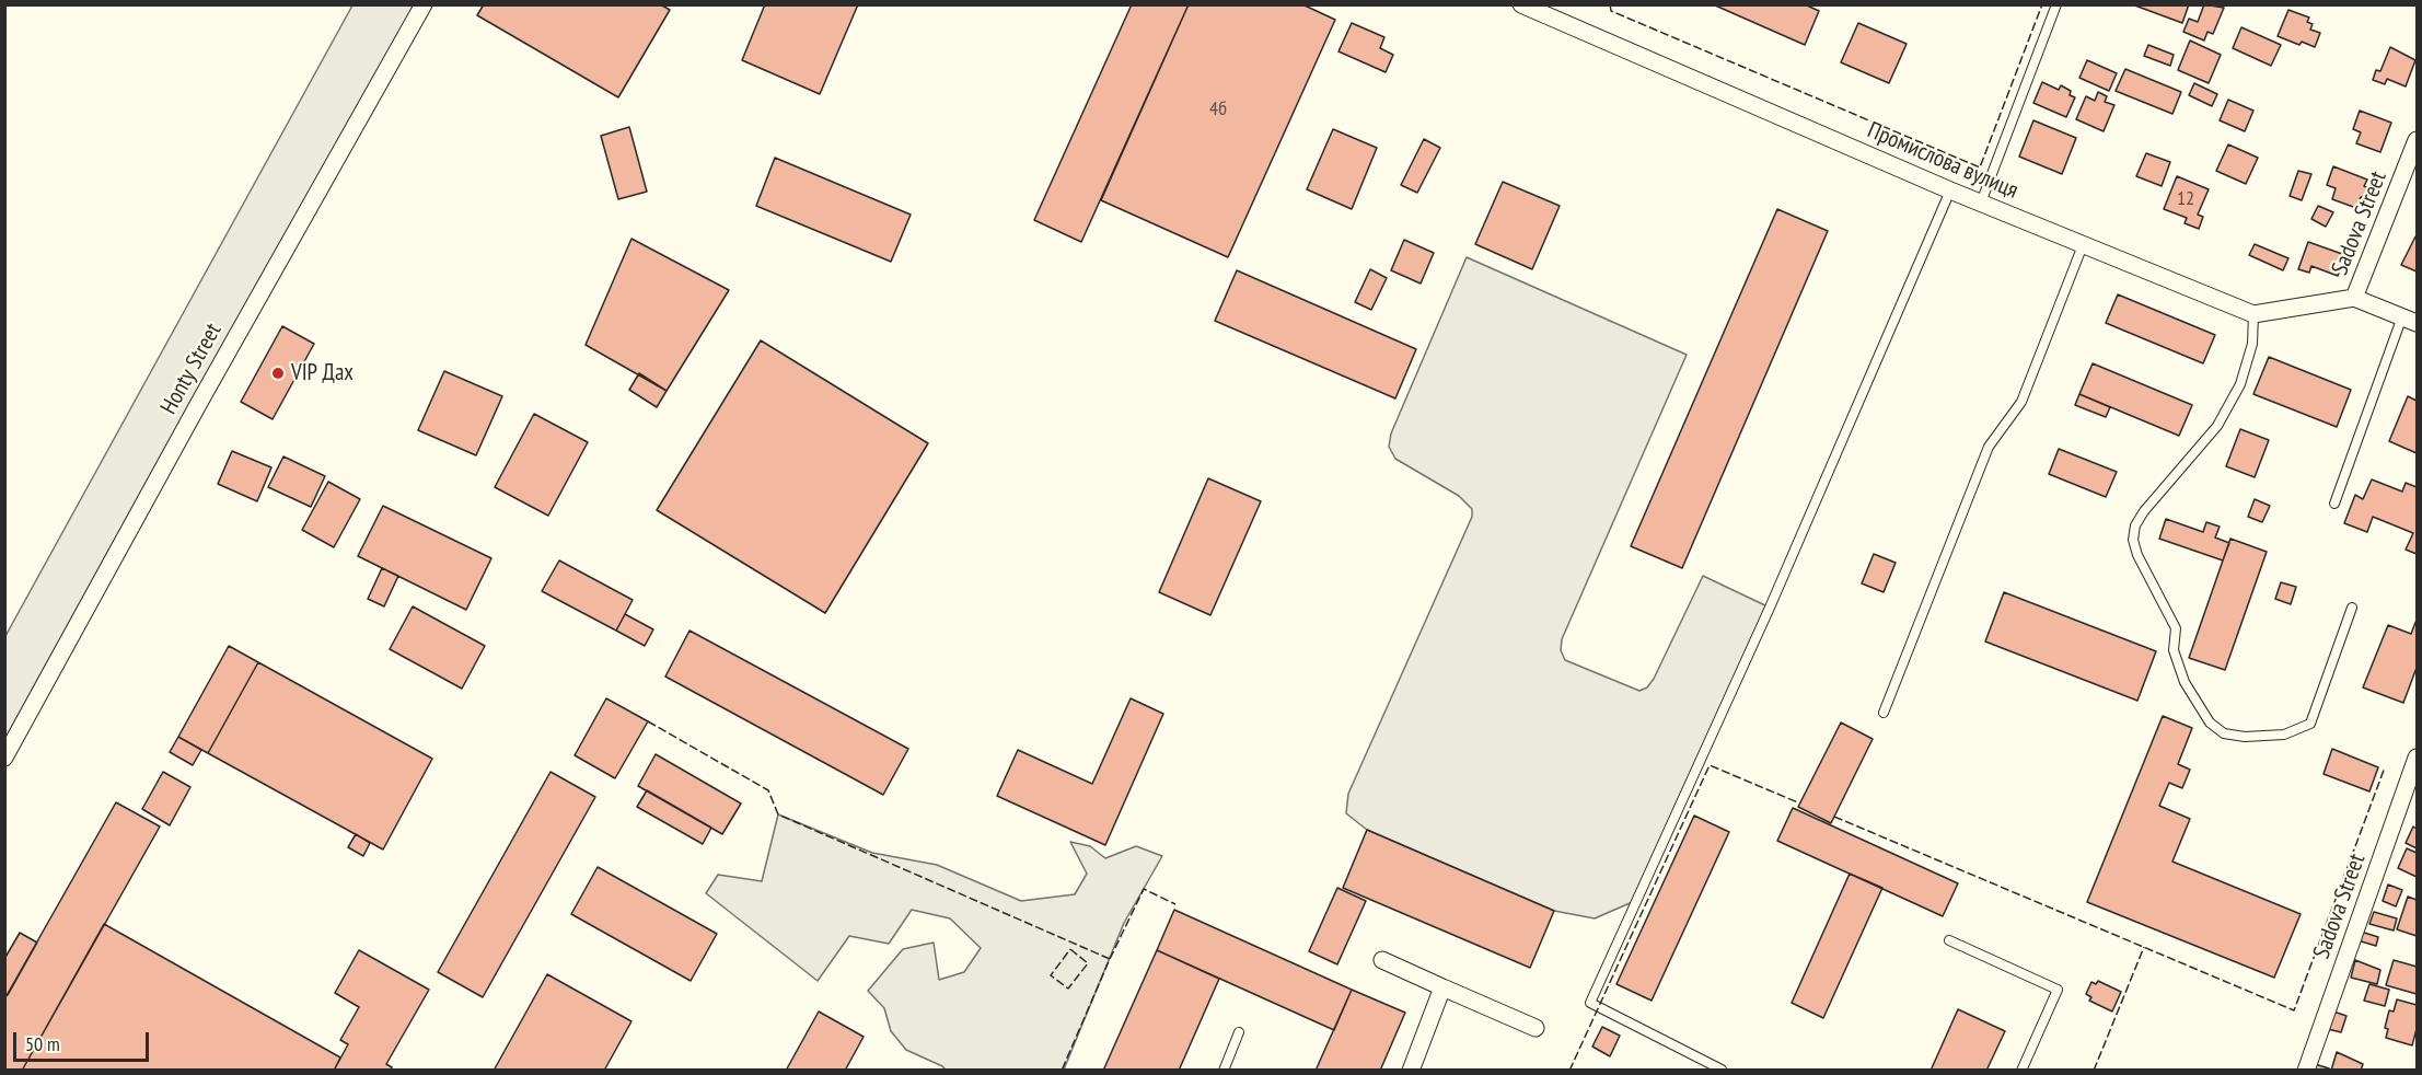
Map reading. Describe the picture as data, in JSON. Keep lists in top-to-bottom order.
{
  "streets": {
    "street": ["Промислова вулиця", "Sadova Street", "Honty Street"]
  },
  "places": ["VIP Дах"],
  "house_numbers": ["4б", "12"],
  "scale_bar": "50 m"
}
